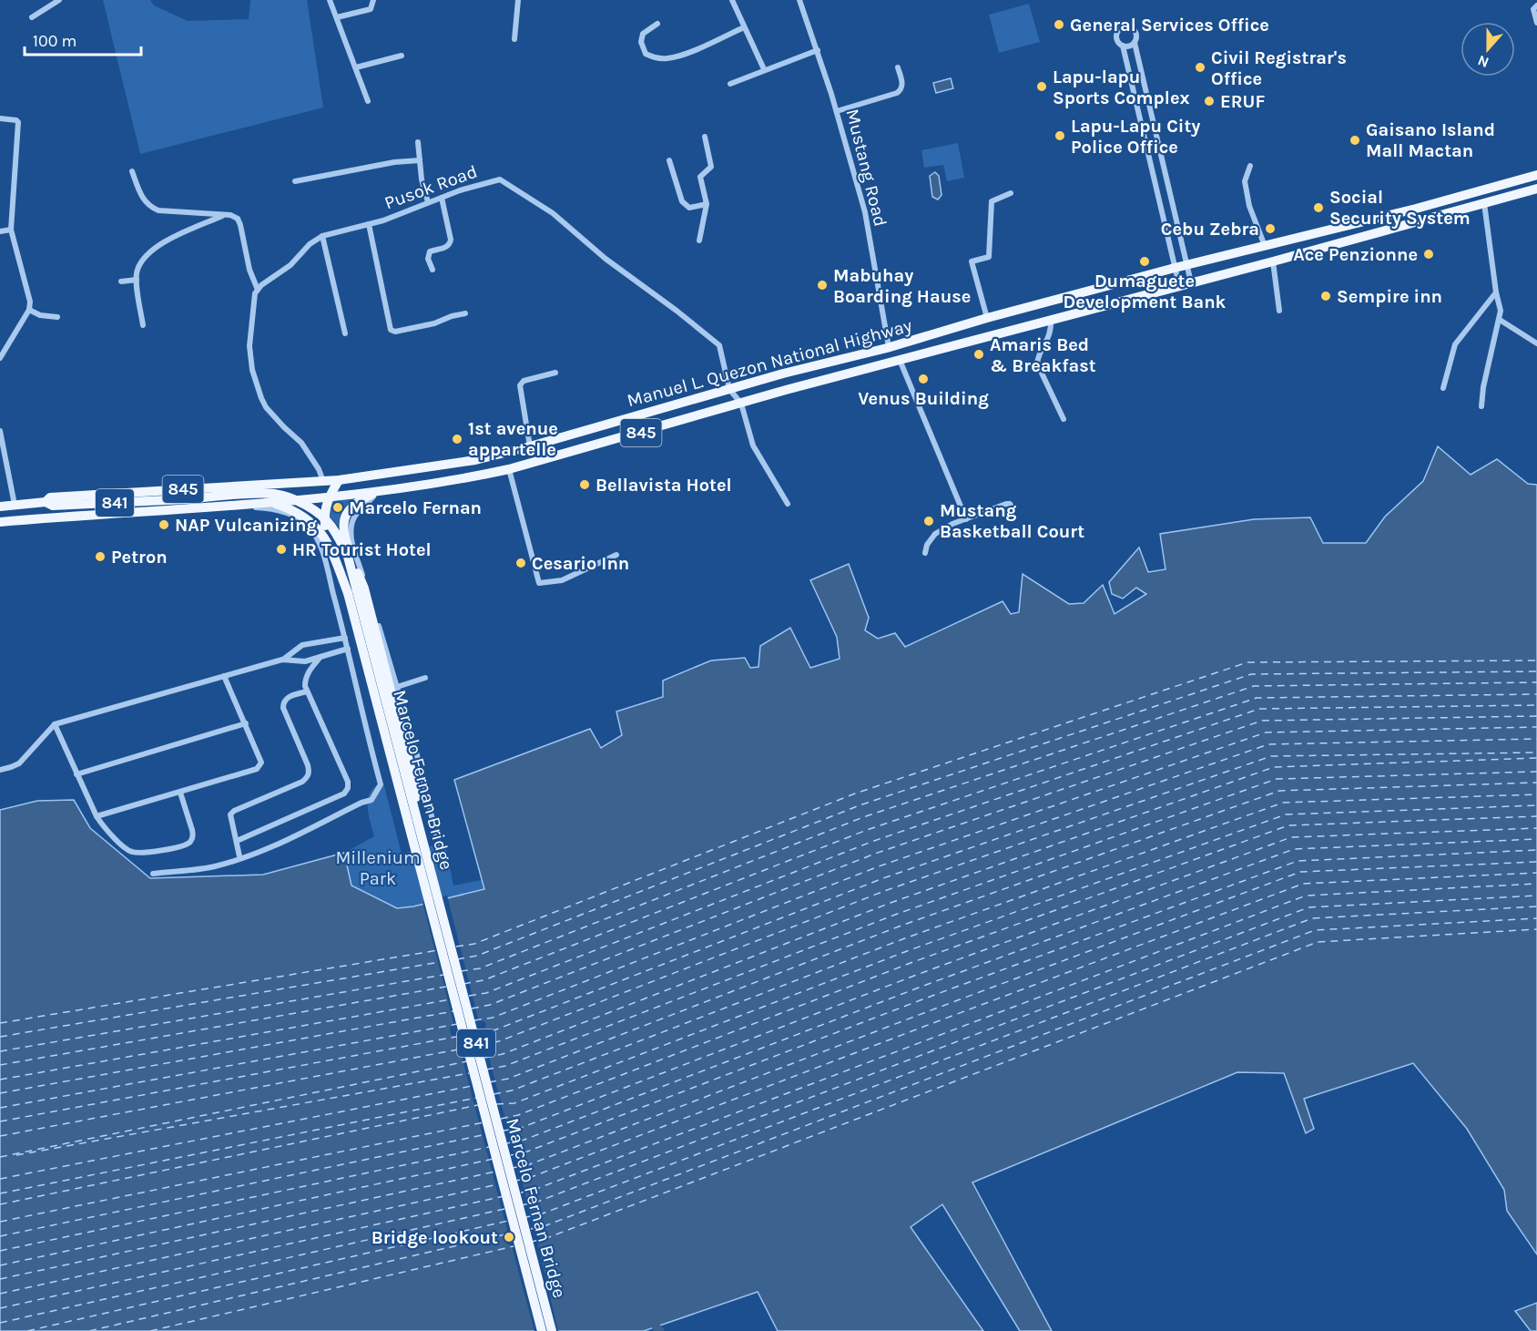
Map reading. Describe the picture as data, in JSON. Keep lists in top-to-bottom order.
{
  "streets": {
    "main road": [
      "Manuel L. Quezon National Highway",
      "845",
      "841",
      "Marcelo Fernan Bridge"
    ],
    "street": ["Mustang Road", "Pusok Road"]
  },
  "crossings": [
    ["Mustang Road", "Manuel L. Quezon National Highway"],
    ["Pusok Road", "Manuel L. Quezon National Highway"],
    ["Manuel L. Quezon National Highway", "Marcelo Fernan Bridge"]
  ],
  "parks": ["Millenium Park"],
  "places": [
    "General Services Office",
    "Civil Registrar's Office",
    "Lapu-lapu Sports Complex",
    "ERUF",
    "Lapu-Lapu City Police Office",
    "Gaisano Island Mall Mactan",
    "Social Security System",
    "Cebu Zebra",
    "Ace Penzionne",
    "Dumaguete Development Bank",
    "Mabuhay Boarding Hause",
    "Sempire inn",
    "Amaris Bed & Breakfast",
    "Venus Building",
    "1st avenue appartelle",
    "Bellavista Hotel",
    "Marcelo Fernan",
    "Mustang Basketball Court",
    "NAP Vulcanizing",
    "HR Tourist Hotel",
    "Petron",
    "Cesario Inn",
    "Bridge lookout"
  ],
  "scale_bar": "100 m",
  "north": "bottom"
}
